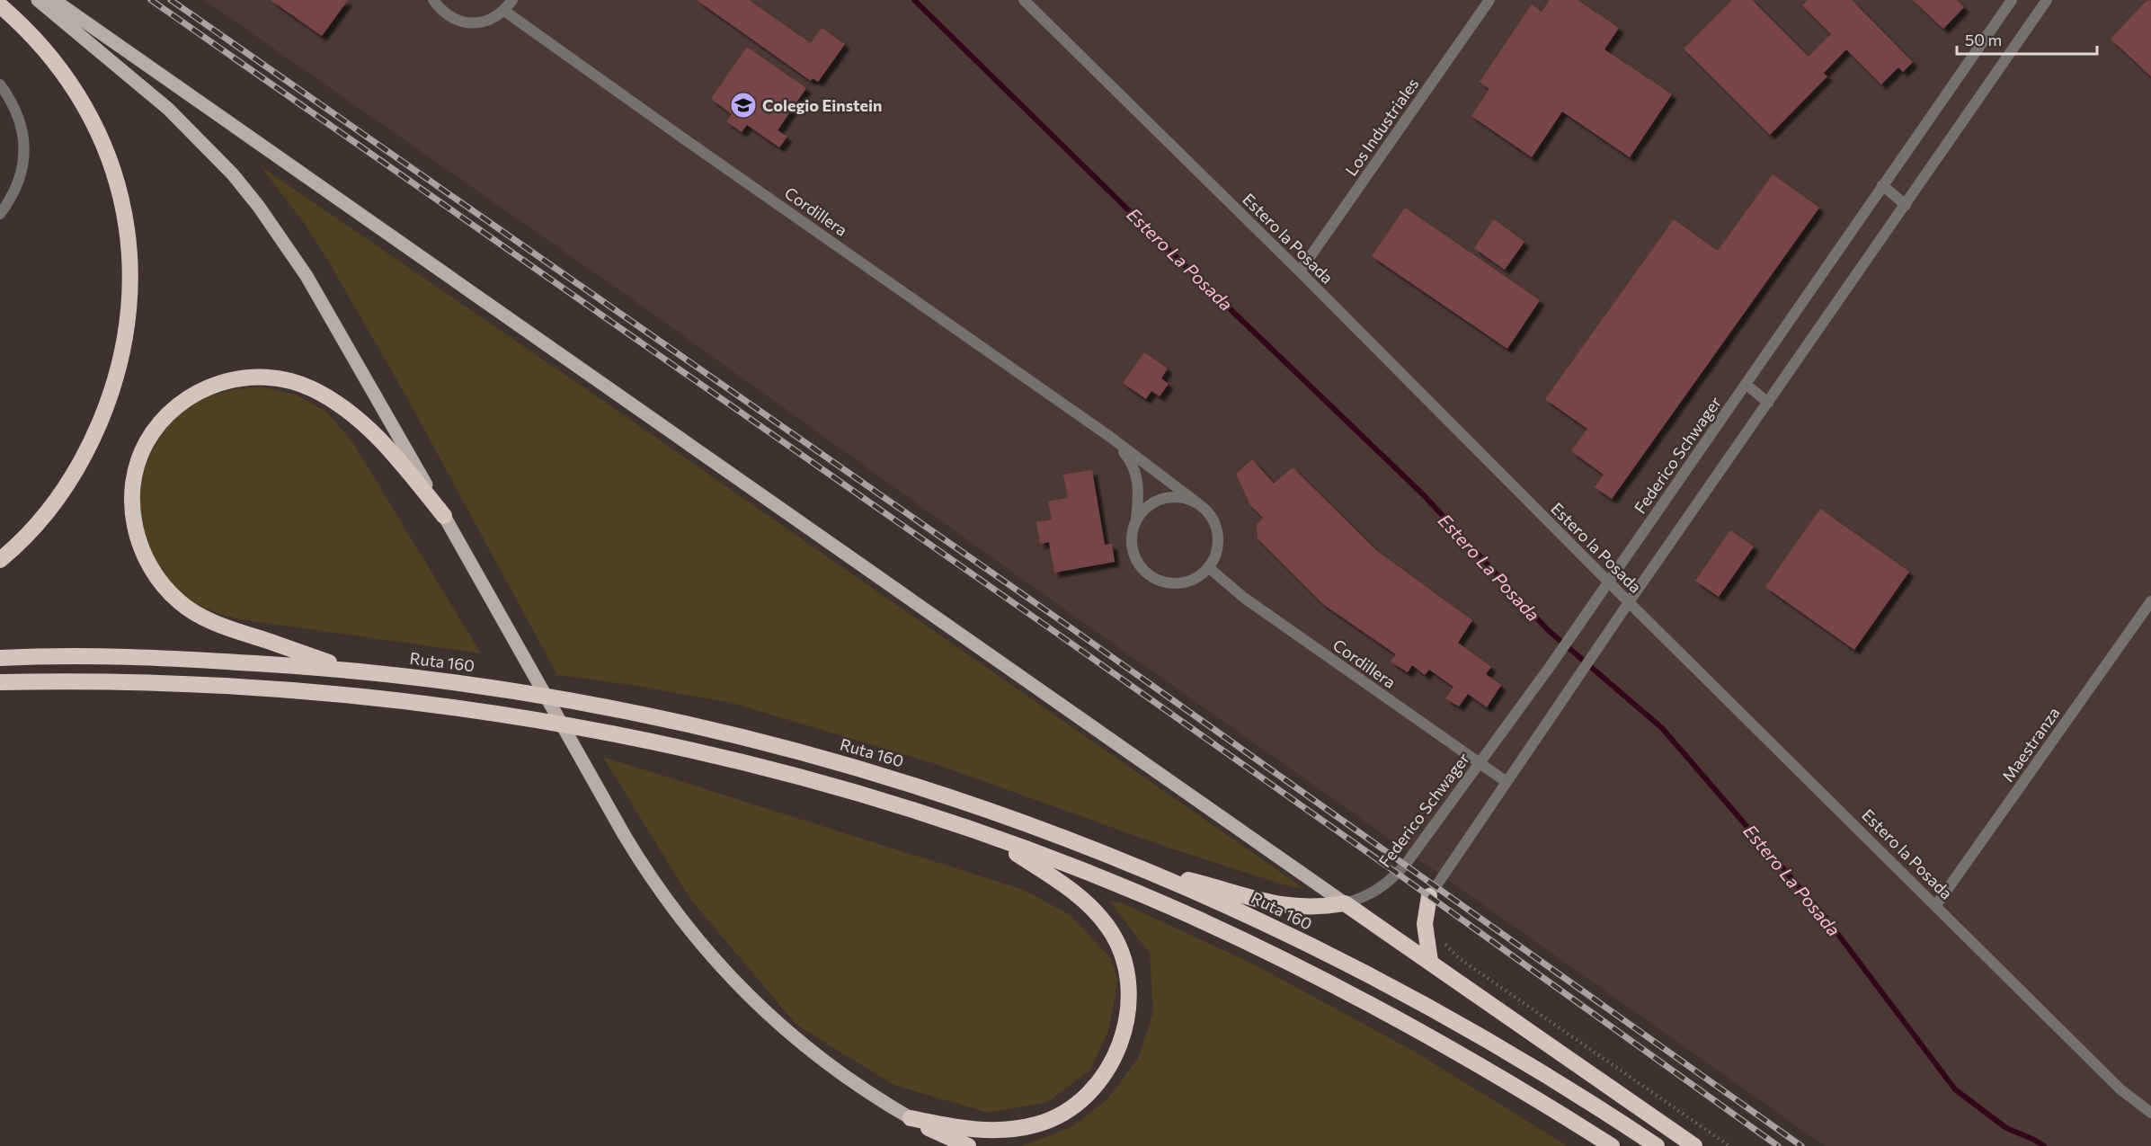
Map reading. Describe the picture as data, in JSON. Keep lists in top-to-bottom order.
{
  "streets": {
    "highway": ["Ruta 160"],
    "street": [
      "Los Industriales",
      "Cordillera",
      "Estero la Posada",
      "Federico Schwager",
      "Maestranza"
    ]
  },
  "crossings": [
    ["Los Industriales", "Estero la Posada"],
    ["Cordillera", "Federico Schwager"],
    ["Estero la Posada", "Federico Schwager"],
    ["Estero la Posada", "Maestranza"]
  ],
  "water": ["Estero La Posada"],
  "places": {
    "school or university": ["Colegio Einstein"]
  },
  "scale_bar": "50 m"
}
